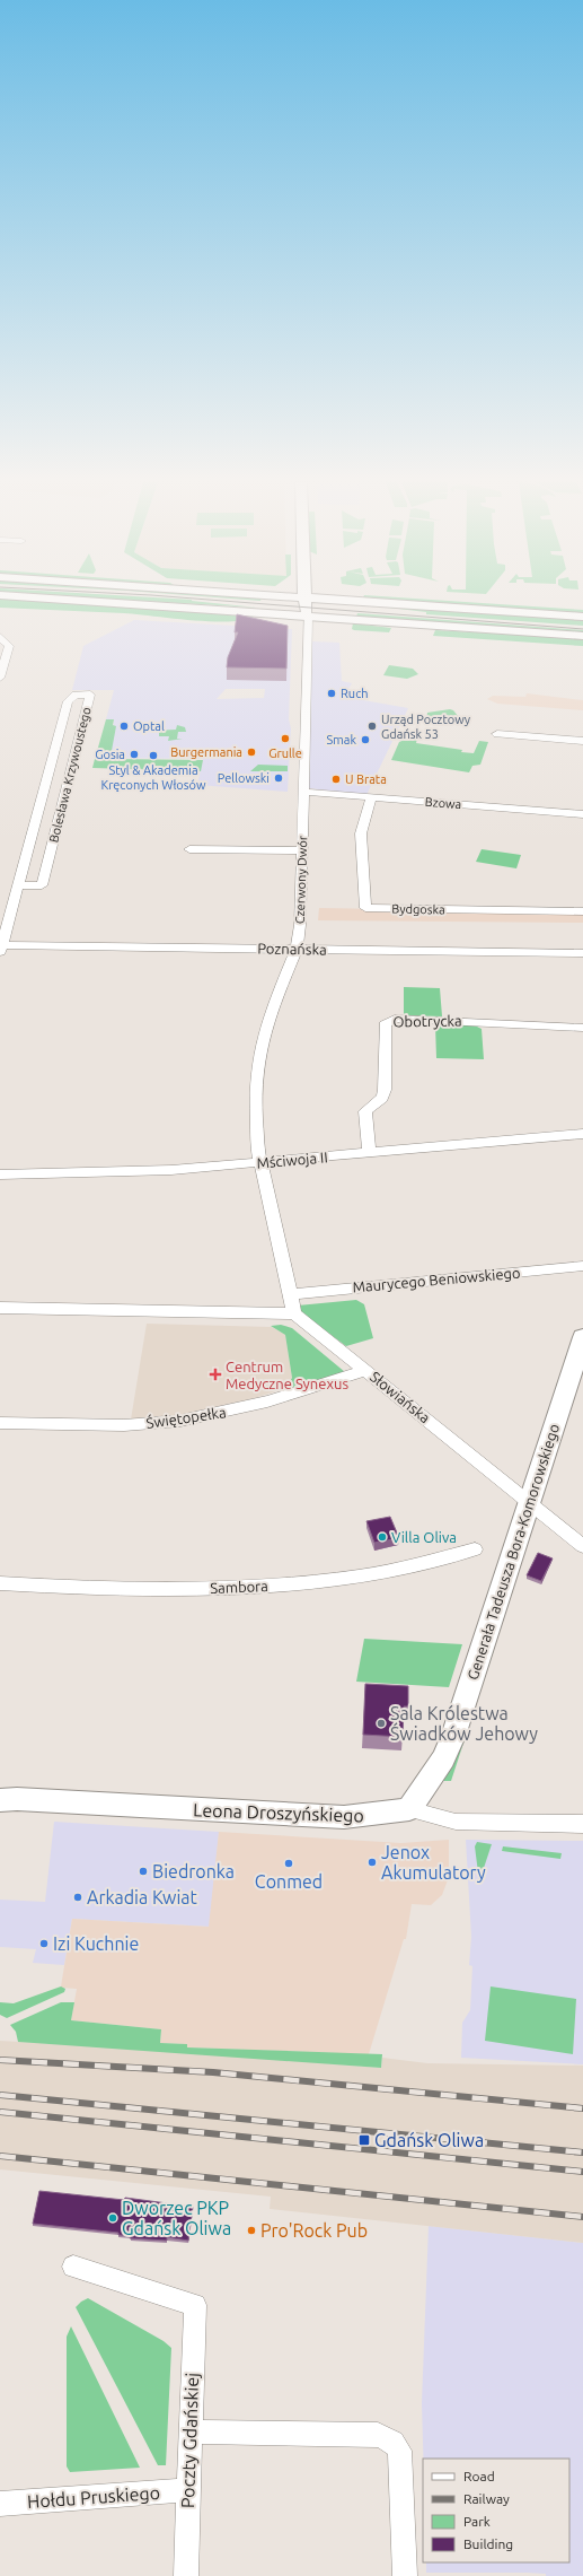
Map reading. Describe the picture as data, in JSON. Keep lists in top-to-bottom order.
{
  "streets": {
    "main road": ["Generała Tadeusza Bora-Komorowskiego", "Leona Droszyńskiego"],
    "street": [
      "Bolesława Krzywoustego",
      "Bzowa",
      "Czerwony Dwór",
      "Bydgoska",
      "Poznańska",
      "Obotrycka",
      "Mściwoja II",
      "Maurycego Beniowskiego",
      "Słowiańska",
      "Świętopełka",
      "Sambora",
      "Poczty Gdańskiej",
      "Hołdu Pruskiego"
    ]
  },
  "crossings": [
    ["Bolesława Krzywoustego", "Poznańska"],
    ["Bzowa", "Czerwony Dwór"],
    ["Bzowa", "Bydgoska"],
    ["Czerwony Dwór", "Poznańska"],
    ["Czerwony Dwór", "Mściwoja II"],
    ["Obotrycka", "Mściwoja II"],
    ["Słowiańska", "Świętopełka"],
    ["Słowiańska", "Generała Tadeusza Bora-Komorowskiego"],
    ["Generała Tadeusza Bora-Komorowskiego", "Leona Droszyńskiego"],
    ["Poczty Gdańskiej", "Hołdu Pruskiego"]
  ],
  "places": {
    "other": [
      "Ruch",
      "Optal",
      "Urząd Pocztowy Gdańsk 53",
      "Grulle",
      "Smak",
      "Burgermania",
      "Gosia",
      "Styl & Akademia Kręconych Włosów",
      "Pellowski",
      "U Brata",
      "Villa Oliva",
      "Sala Królestwa Świadków Jehowy",
      "Jenox Akumulatory",
      "Conmed",
      "Biedronka",
      "Arkadia Kwiat",
      "Izi Kuchnie",
      "Dworzec PKP Gdańsk Oliwa",
      "Pro'Rock Pub"
    ],
    "health": ["Centrum Medyczne Synexus"],
    "transit": ["Gdańsk Oliwa"]
  },
  "legend": [
    "Road",
    "Railway",
    "Park",
    "Building"
  ]
}
